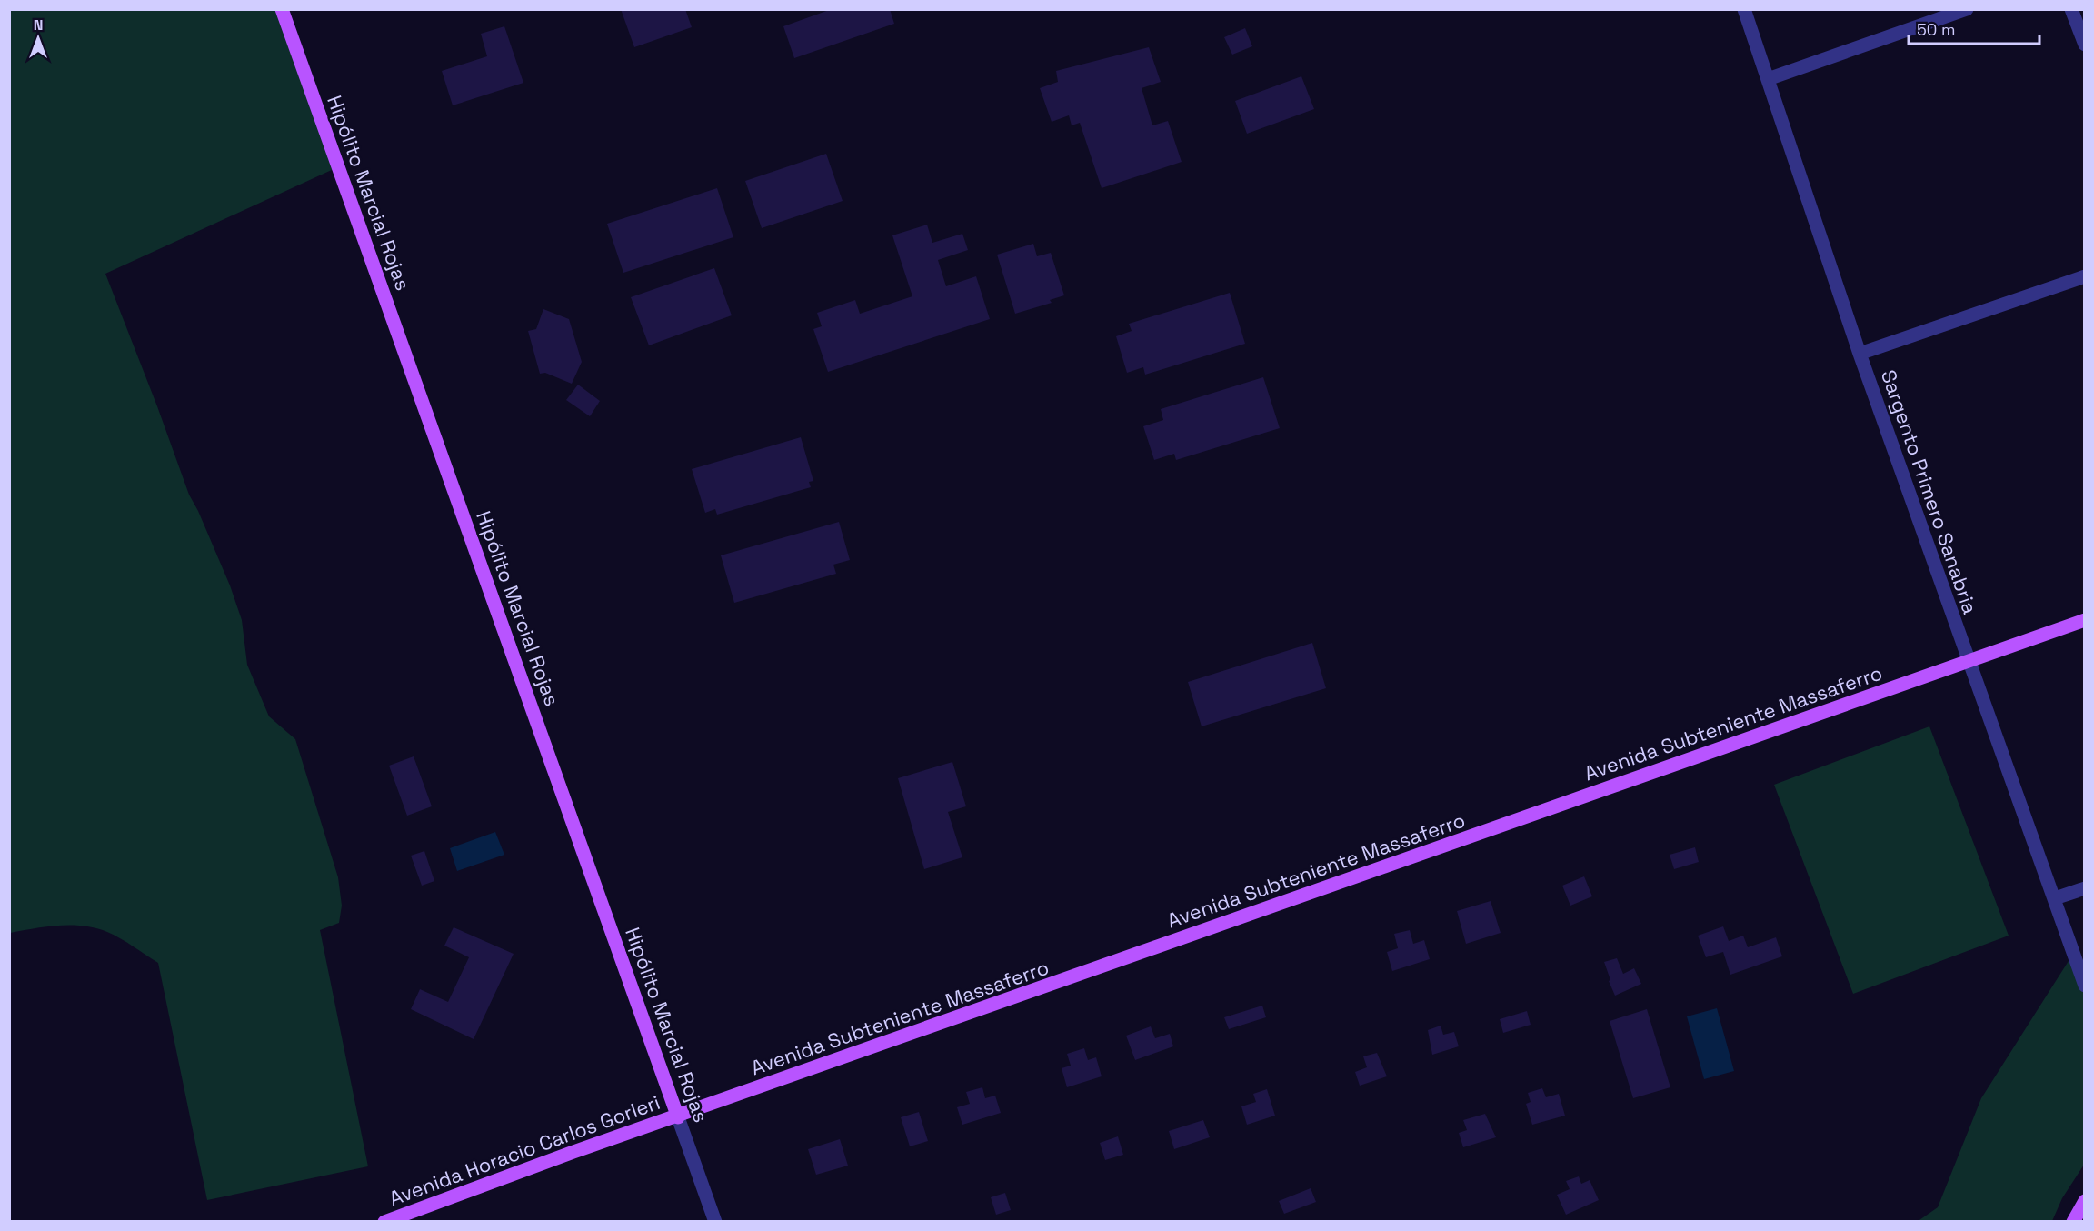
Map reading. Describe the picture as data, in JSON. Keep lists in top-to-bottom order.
{
  "streets": {
    "main road": ["Hipólito Marcial Rojas", "Avenida Subteniente Massaferro", "Avenida Horacio Carlos Gorleri"],
    "street": ["Sargento Primero Sanabria"]
  },
  "crossings": [
    ["Hipólito Marcial Rojas", "Avenida Subteniente Massaferro"],
    ["Hipólito Marcial Rojas", "Avenida Horacio Carlos Gorleri"],
    ["Sargento Primero Sanabria", "Avenida Subteniente Massaferro"],
    ["Avenida Subteniente Massaferro", "Avenida Horacio Carlos Gorleri"]
  ],
  "scale_bar": "50 m",
  "north": "top"
}
